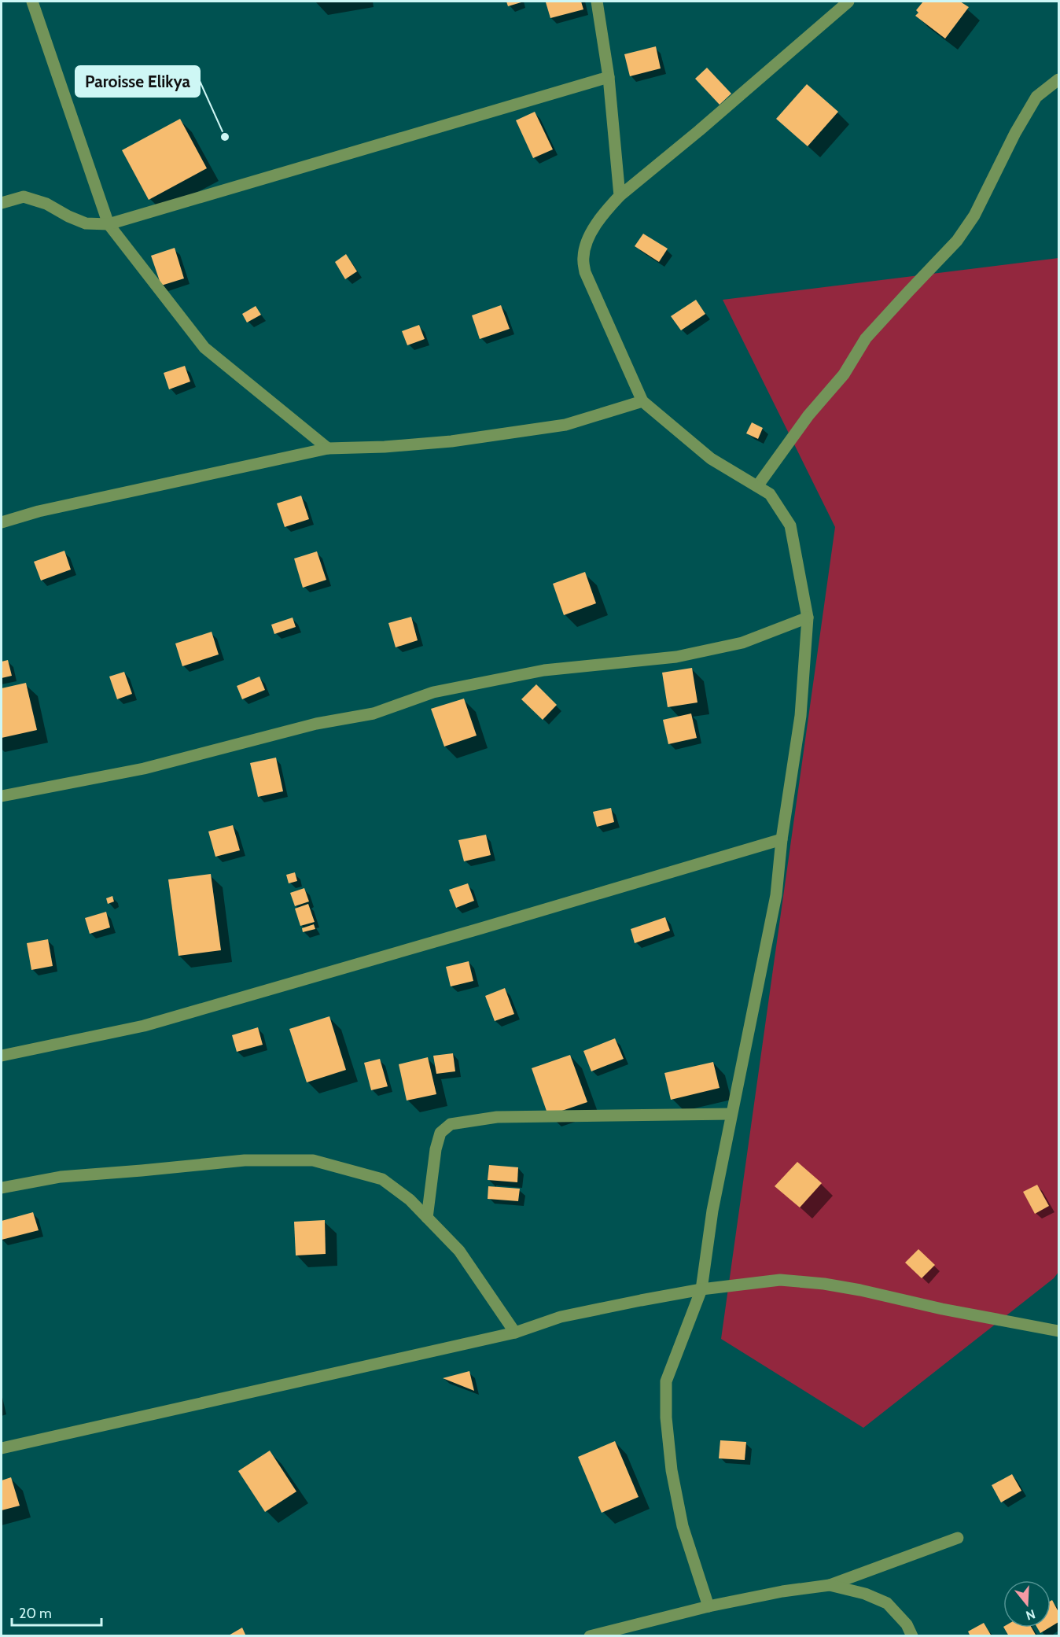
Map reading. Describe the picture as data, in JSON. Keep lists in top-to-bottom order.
{
  "places": ["Paroisse Elikya"],
  "scale_bar": "20 m",
  "north": "bottom"
}
